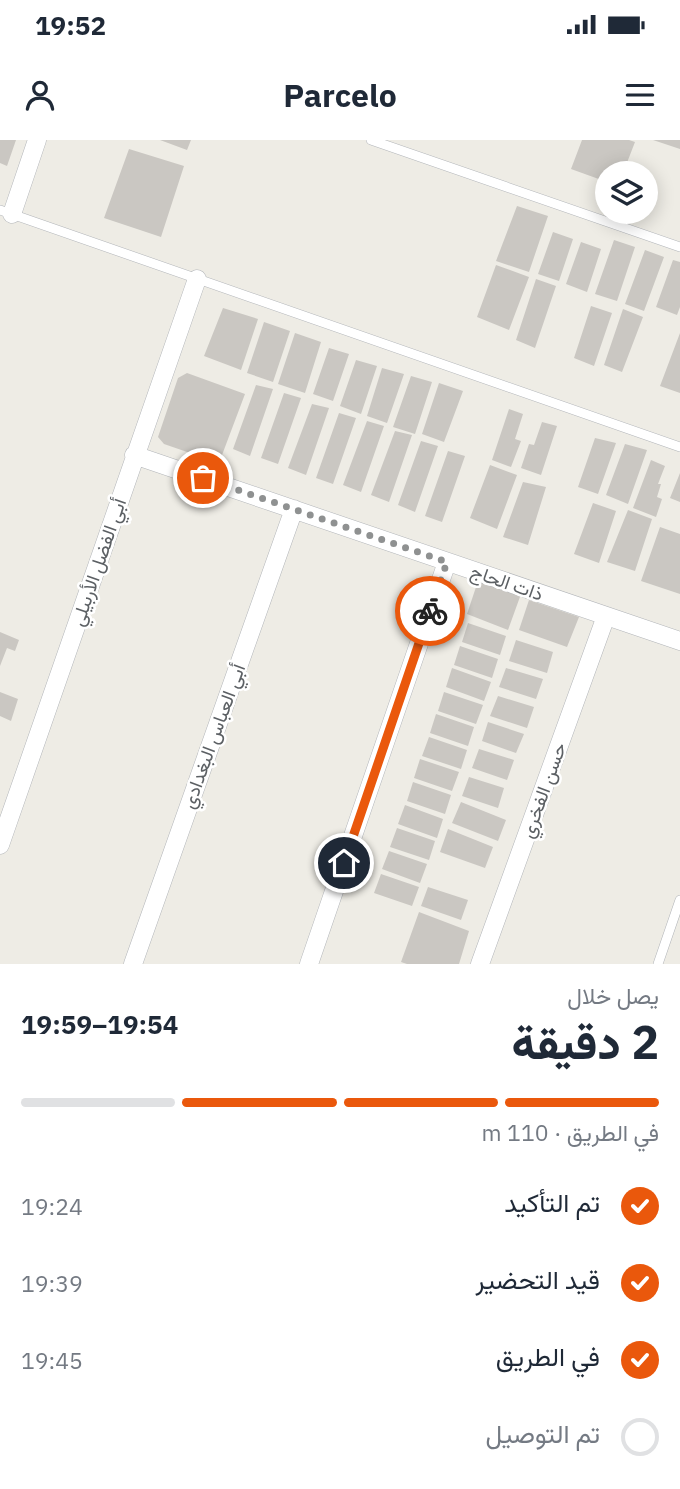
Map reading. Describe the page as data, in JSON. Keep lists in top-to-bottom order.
{
  "streets": {
    "street": [
      "أبي الفضل الأربيلي",
      "ذات الحاج",
      "أبي العباس البغدادي",
      "حسن الفخري"
    ]
  },
  "crossings": [
    ["أبي الفضل الأربيلي", "ذات الحاج"],
    ["ذات الحاج", "أبي العباس البغدادي"],
    ["ذات الحاج", "حسن الفخري"]
  ],
  "page": {
    "status": "19:52",
    "header": "Parcelo",
    "heading": ["2 دقيقة", "يصل خلال", "19:54–19:59"],
    "bar": "في الطريق · 110 m",
    "list": [
      ["تم التأكيد", "19:24"],
      ["قيد التحضير", "19:39"],
      ["في الطريق", "19:45"],
      "تم التوصيل"
    ]
  }
}
